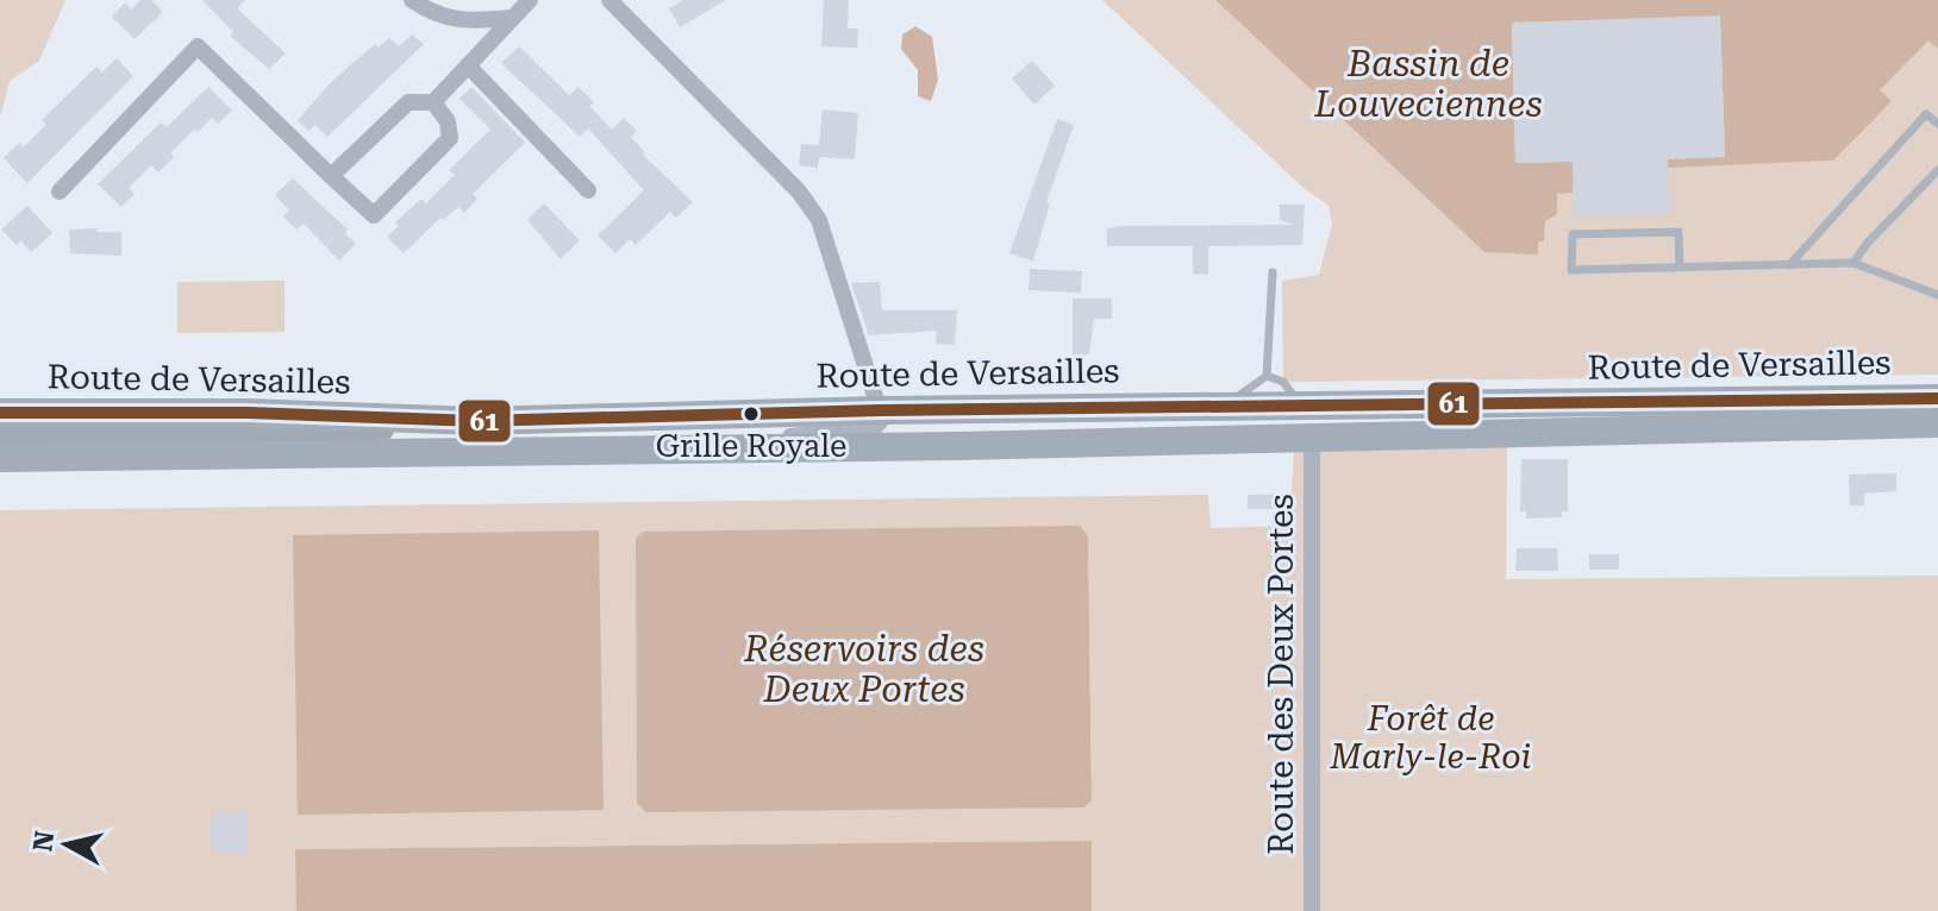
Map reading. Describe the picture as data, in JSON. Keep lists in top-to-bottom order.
{
  "streets": {
    "main road": ["Route de Versailles"],
    "street": ["Route des Deux Portes"]
  },
  "crossings": [
    ["Route de Versailles", "Route des Deux Portes"]
  ],
  "water": ["Bassin de Louveciennes", "Réservoirs des Deux Portes"],
  "parks": ["Forêt de Marly-le-Roi"],
  "places": ["Grille Royale"],
  "lines": ["transit line 61"],
  "north": "left"
}
